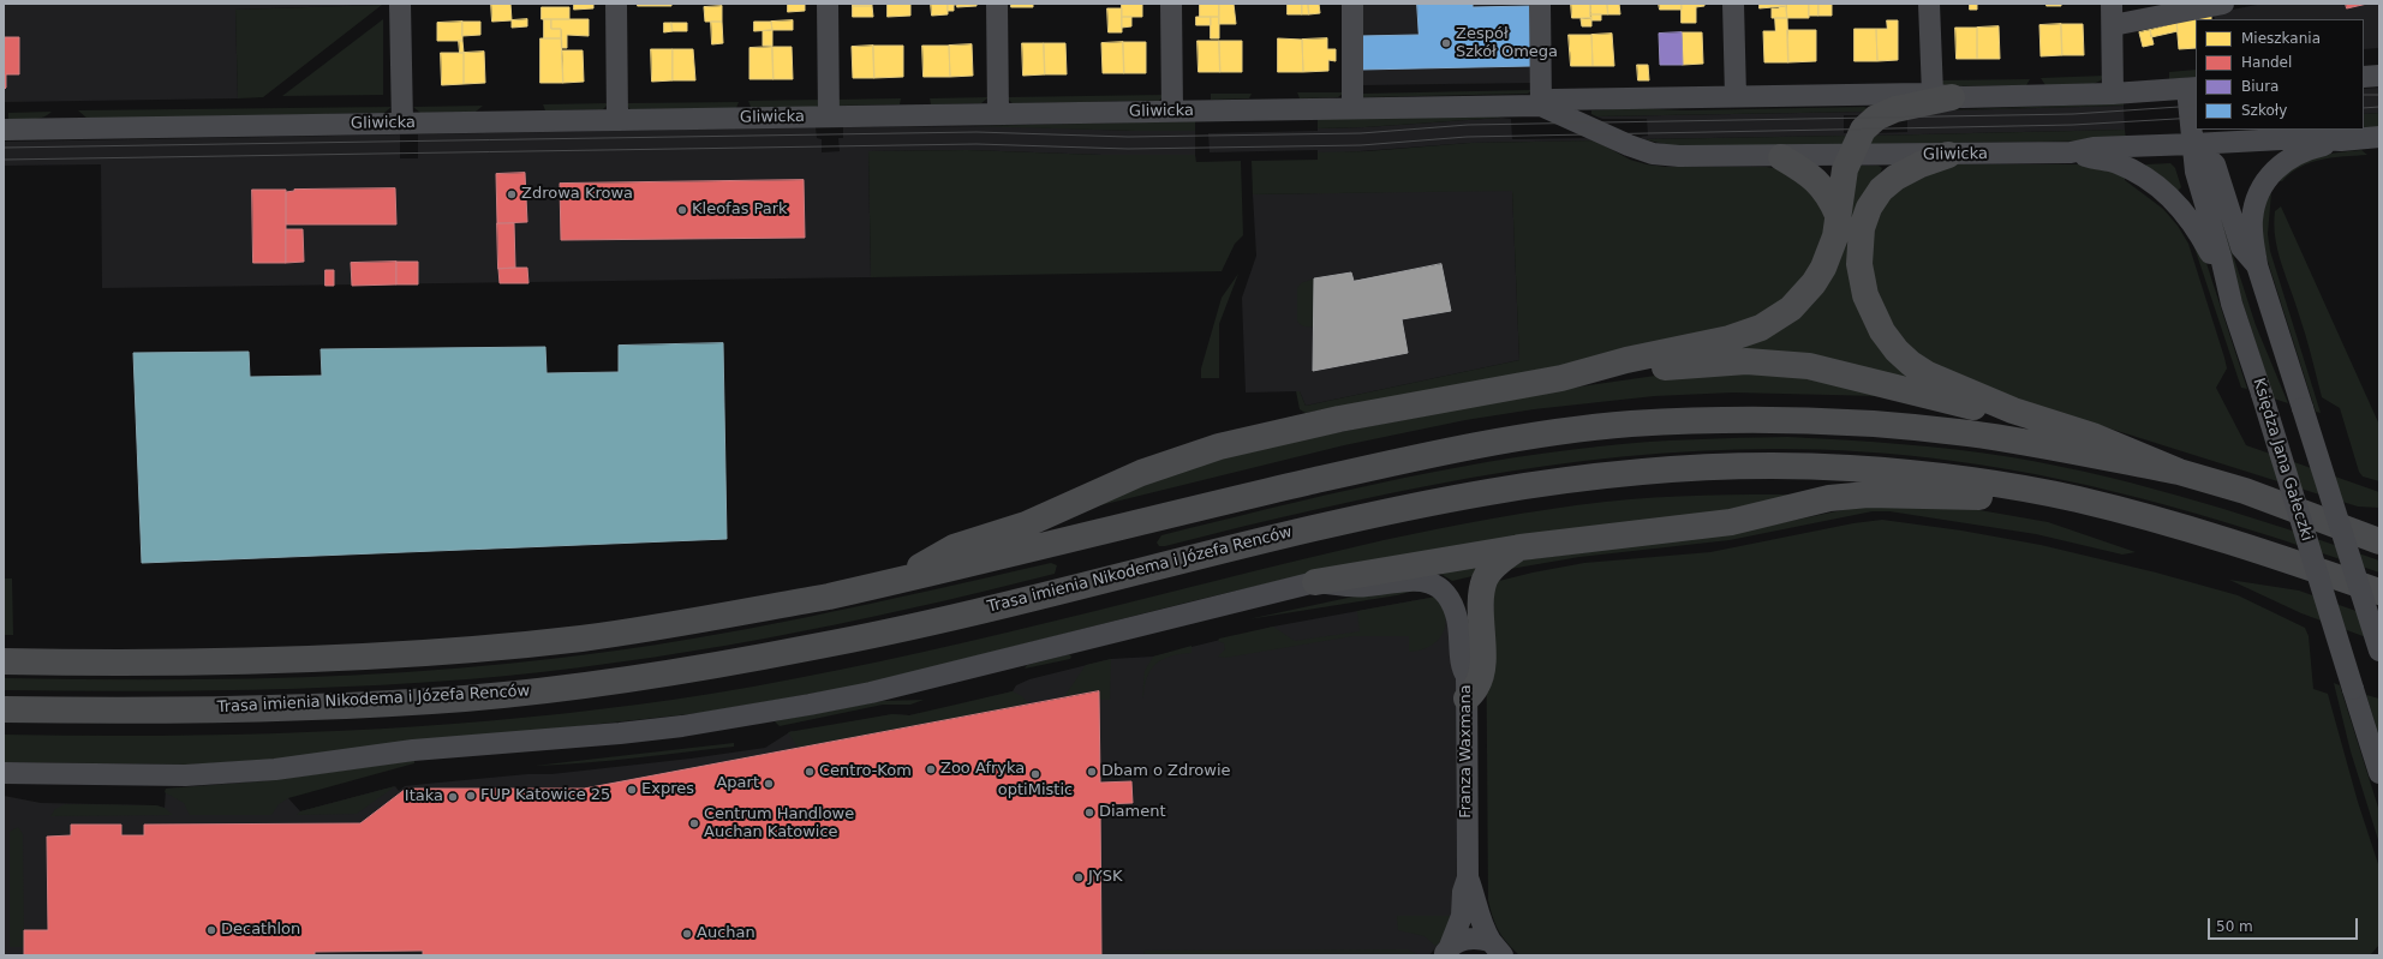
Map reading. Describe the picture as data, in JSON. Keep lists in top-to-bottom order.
{
  "streets": {
    "main road": ["Trasa imienia Nikodema i Józefa Renców"],
    "street": ["Gliwicka", "Księdza Jana Gałeczki", "Franza Waxmana"]
  },
  "crossings": [
    ["Gliwicka", "Księdza Jana Gałeczki"]
  ],
  "places": [
    "Zespół Szkół Omega",
    "Zdrowa Krowa",
    "Kleofas Park",
    "Zoo Afryka",
    "Centro-Kom",
    "Dbam o Zdrowie",
    "optiMistic",
    "Apart",
    "Expres",
    "FUP Katowice 25",
    "Itaka",
    "Diament",
    "Centrum Handlowe Auchan Katowice",
    "JYSK",
    "Decathlon",
    "Auchan"
  ],
  "legend": [
    "Mieszkania",
    "Handel",
    "Biura",
    "Szkoły"
  ],
  "scale_bar": "50 m"
}
